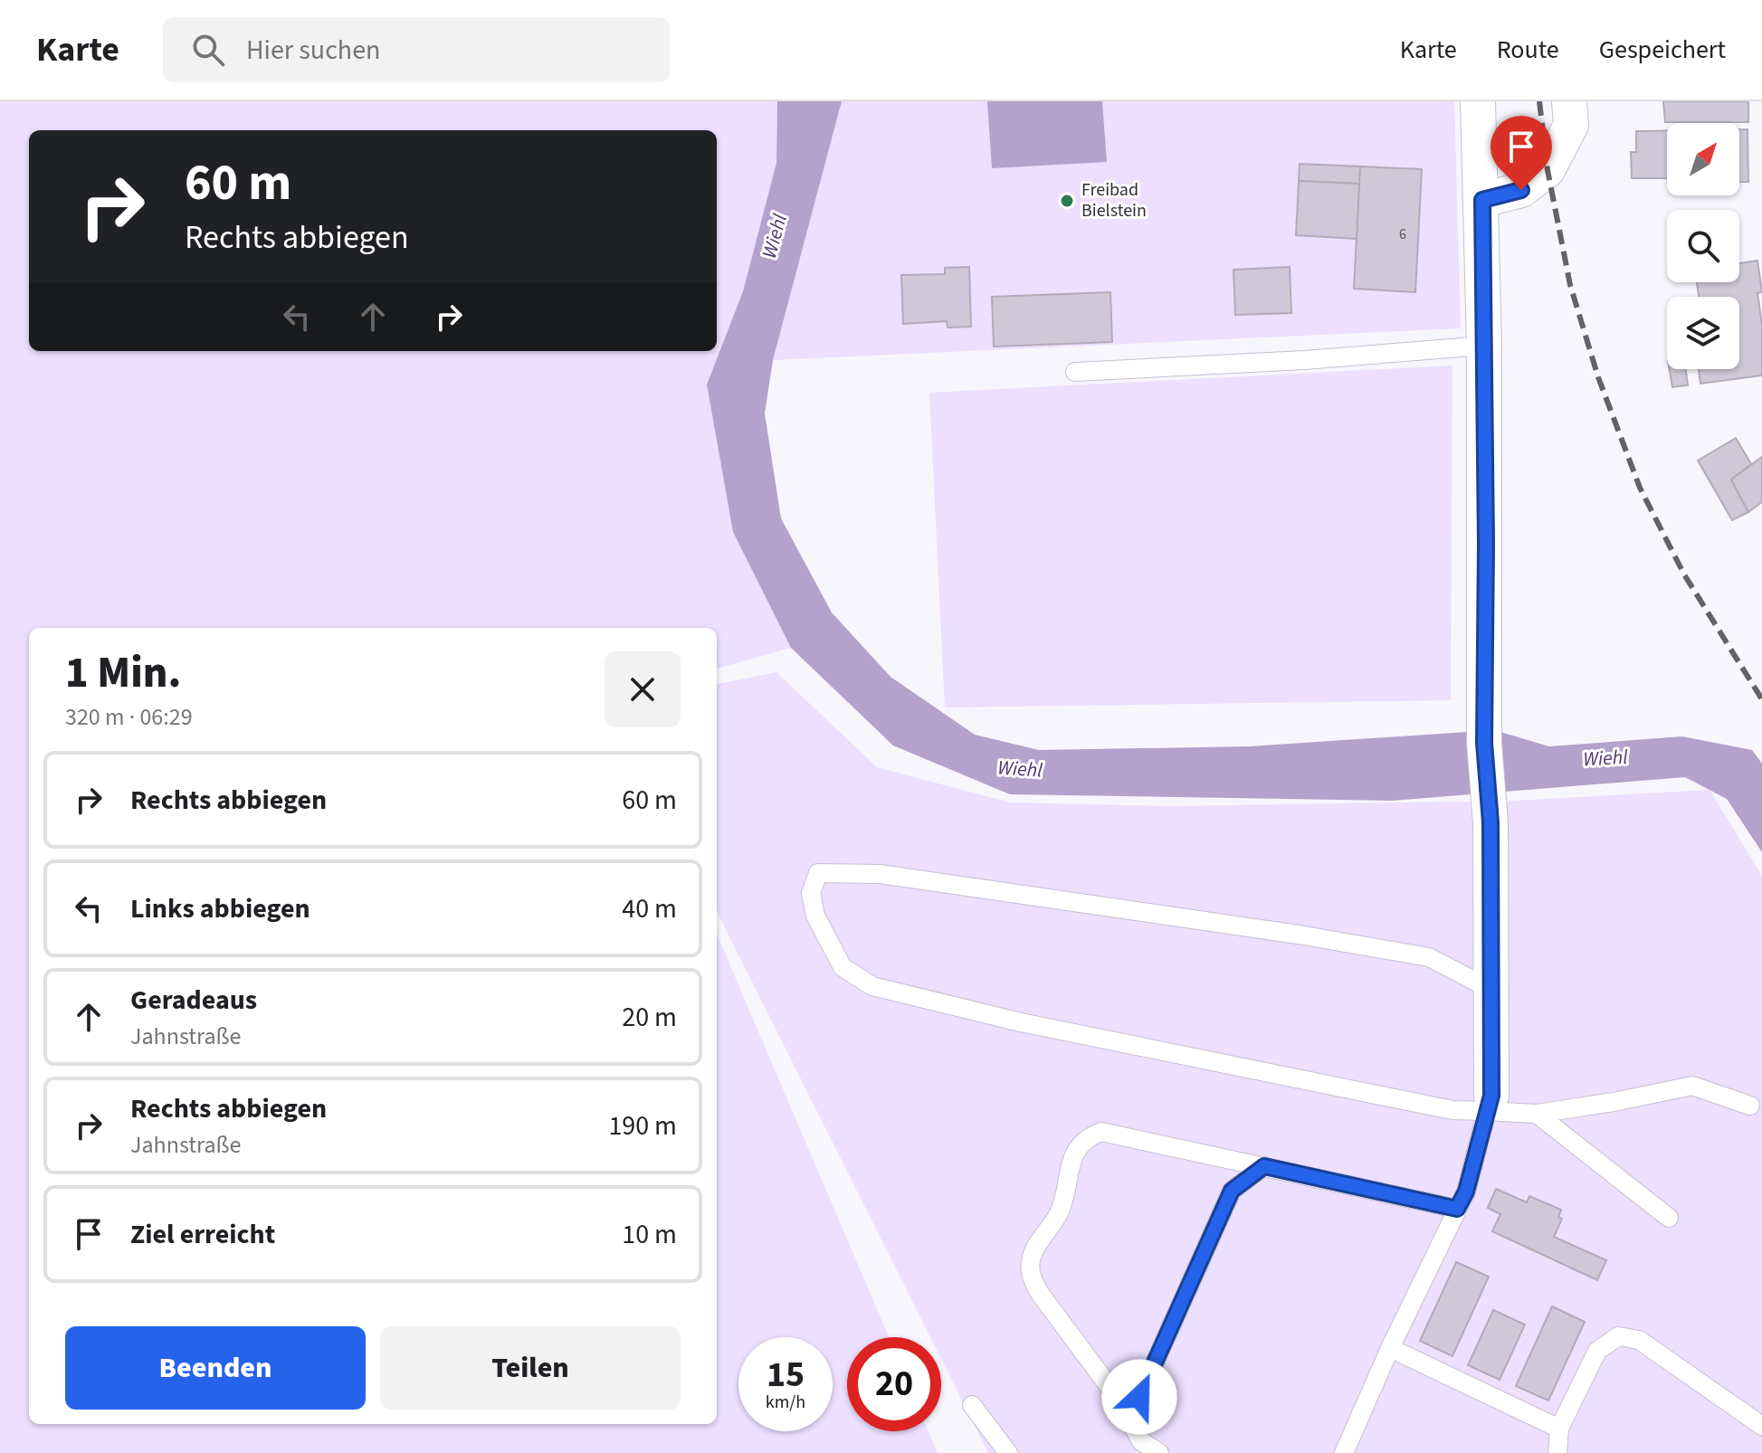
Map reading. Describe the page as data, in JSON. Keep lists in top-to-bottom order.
{
  "water": ["Wiehl"],
  "places": ["Freibad Bielstein"],
  "house_numbers": ["6"],
  "north": "top right",
  "page": {
    "header": "Karte",
    "search": "Hier suchen",
    "nav": ["Karte", "Route", "Gespeichert"],
    "turn": ["60 m", "Rechts abbiegen"],
    "heading": ["1 Min.", "320 m · 06:29"],
    "list": [
      {
        "name": "Rechts abbiegen",
        "value": "60 m"
      },
      {
        "name": "Links abbiegen",
        "value": "40 m"
      },
      {
        "name": "Geradeaus",
        "note": "Jahnstraße",
        "value": "20 m"
      },
      {
        "name": "Rechts abbiegen",
        "note": "Jahnstraße",
        "value": "190 m"
      },
      {
        "name": "Ziel erreicht",
        "value": "10 m"
      }
    ],
    "buttons": ["Beenden", "Teilen"],
    "speed": "15 km/h",
    "limit": "20"
  }
}
